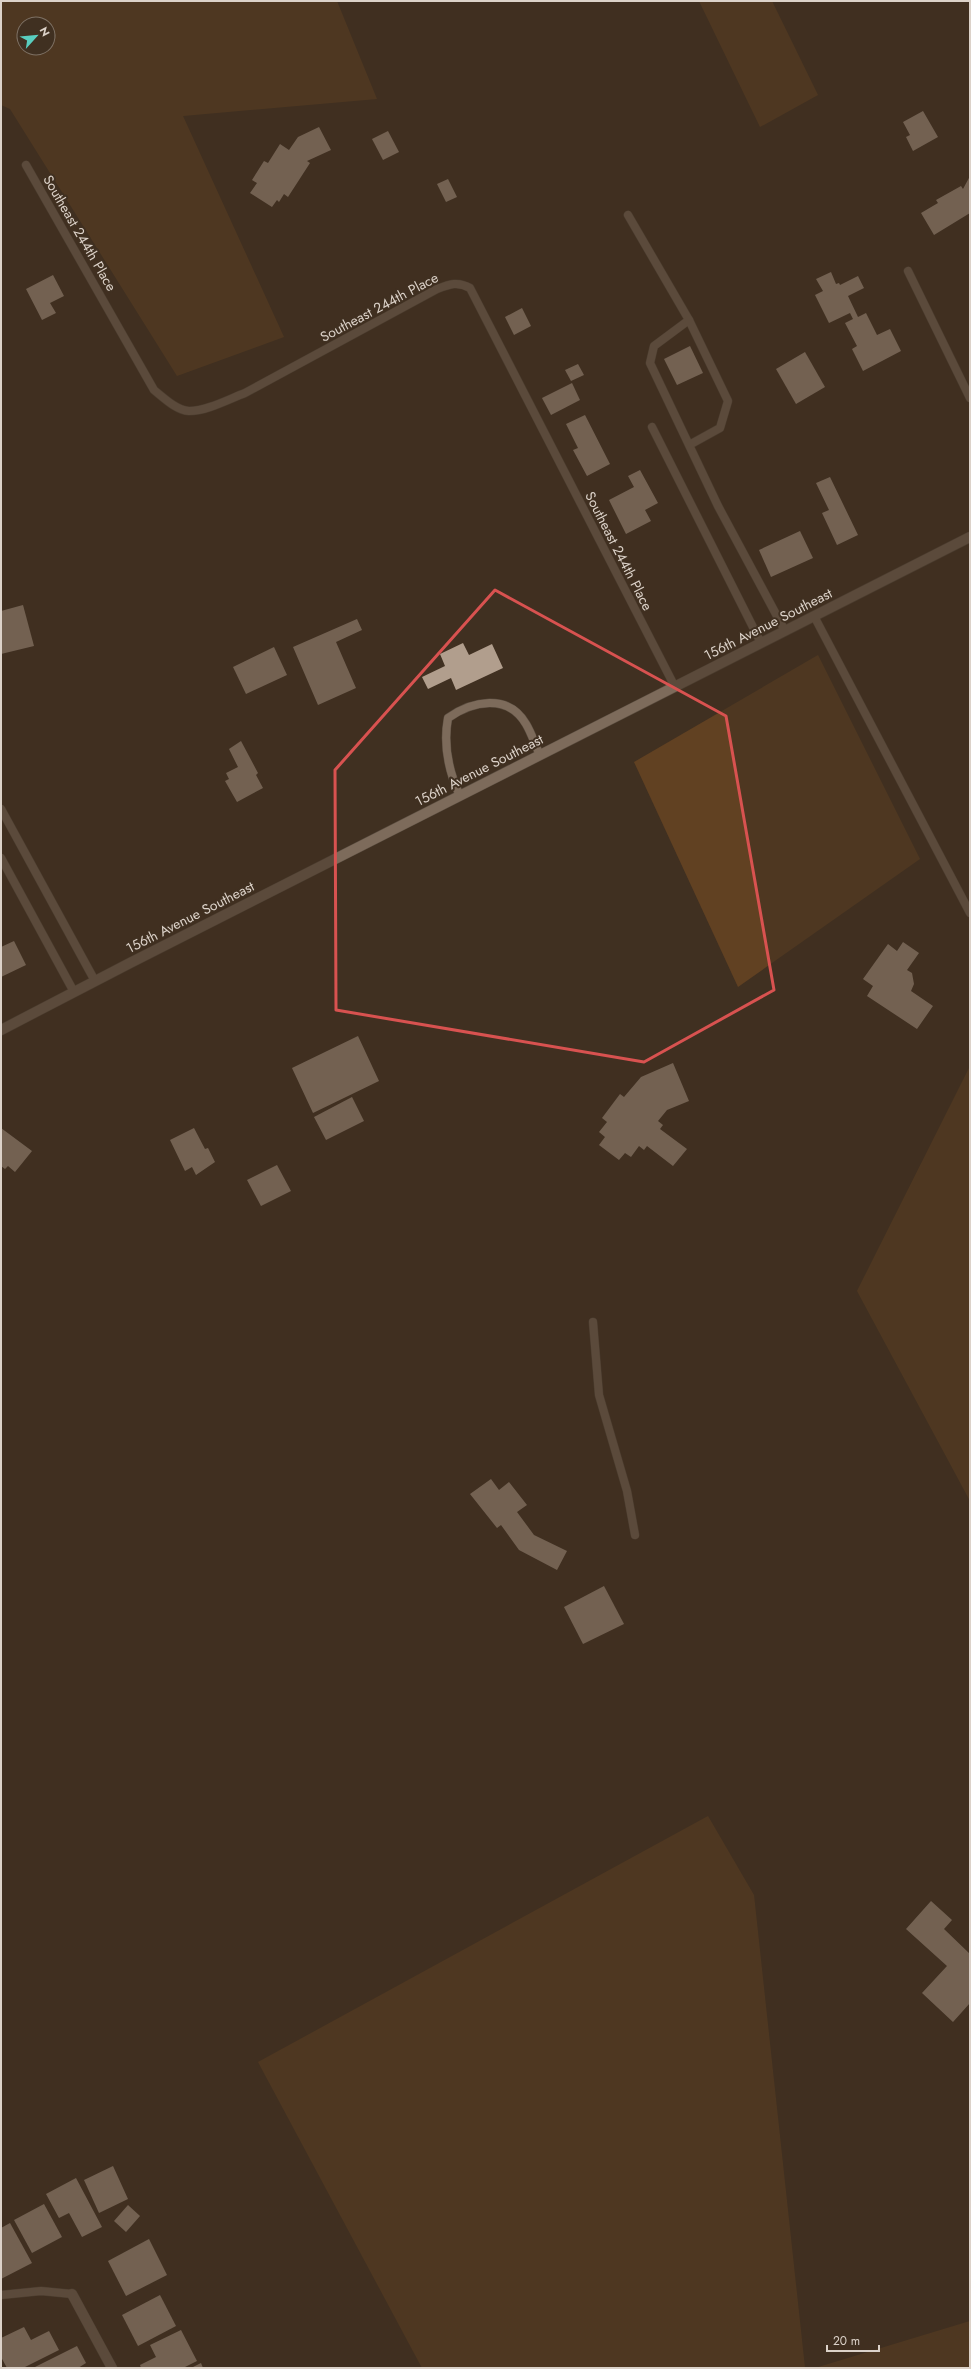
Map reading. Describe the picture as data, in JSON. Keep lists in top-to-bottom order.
{
  "streets": {
    "street": ["156th Avenue Southeast"],
    "lane": ["Southeast 244th Place"]
  },
  "crossings": [
    ["Southeast 244th Place", "156th Avenue Southeast"]
  ],
  "scale_bar": "20 m",
  "north": "top right"
}
